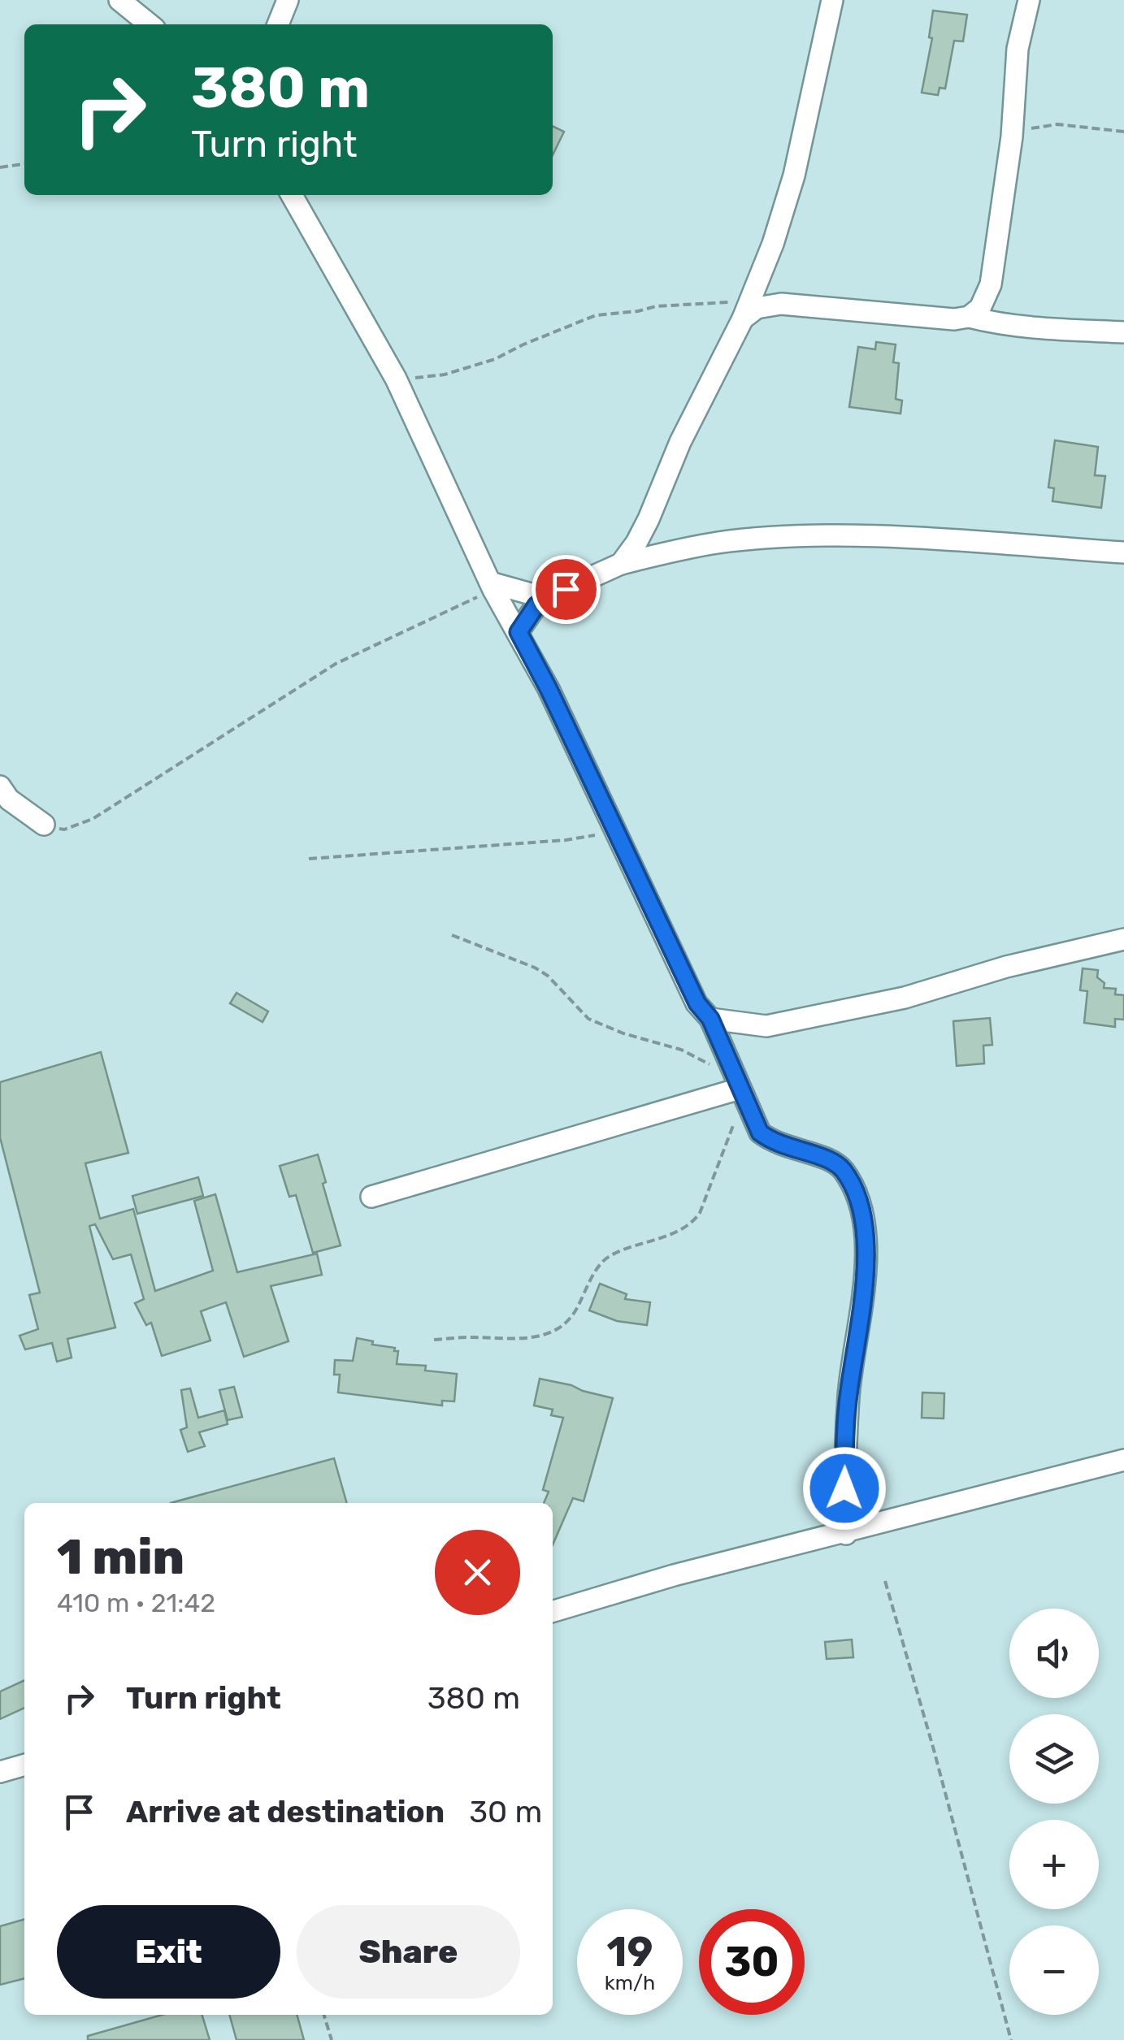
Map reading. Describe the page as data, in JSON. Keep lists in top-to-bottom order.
{
  "page": {
    "turn": ["380 m", "Turn right"],
    "heading": ["1 min", "410 m · 21:42"],
    "map_buttons": ["+", "−"],
    "list": [
      {
        "name": "Turn right",
        "value": "380 m"
      },
      {
        "name": "Arrive at destination",
        "value": "30 m"
      }
    ],
    "buttons": ["Exit", "Share"],
    "speed": "19 km/h",
    "limit": "30"
  }
}
